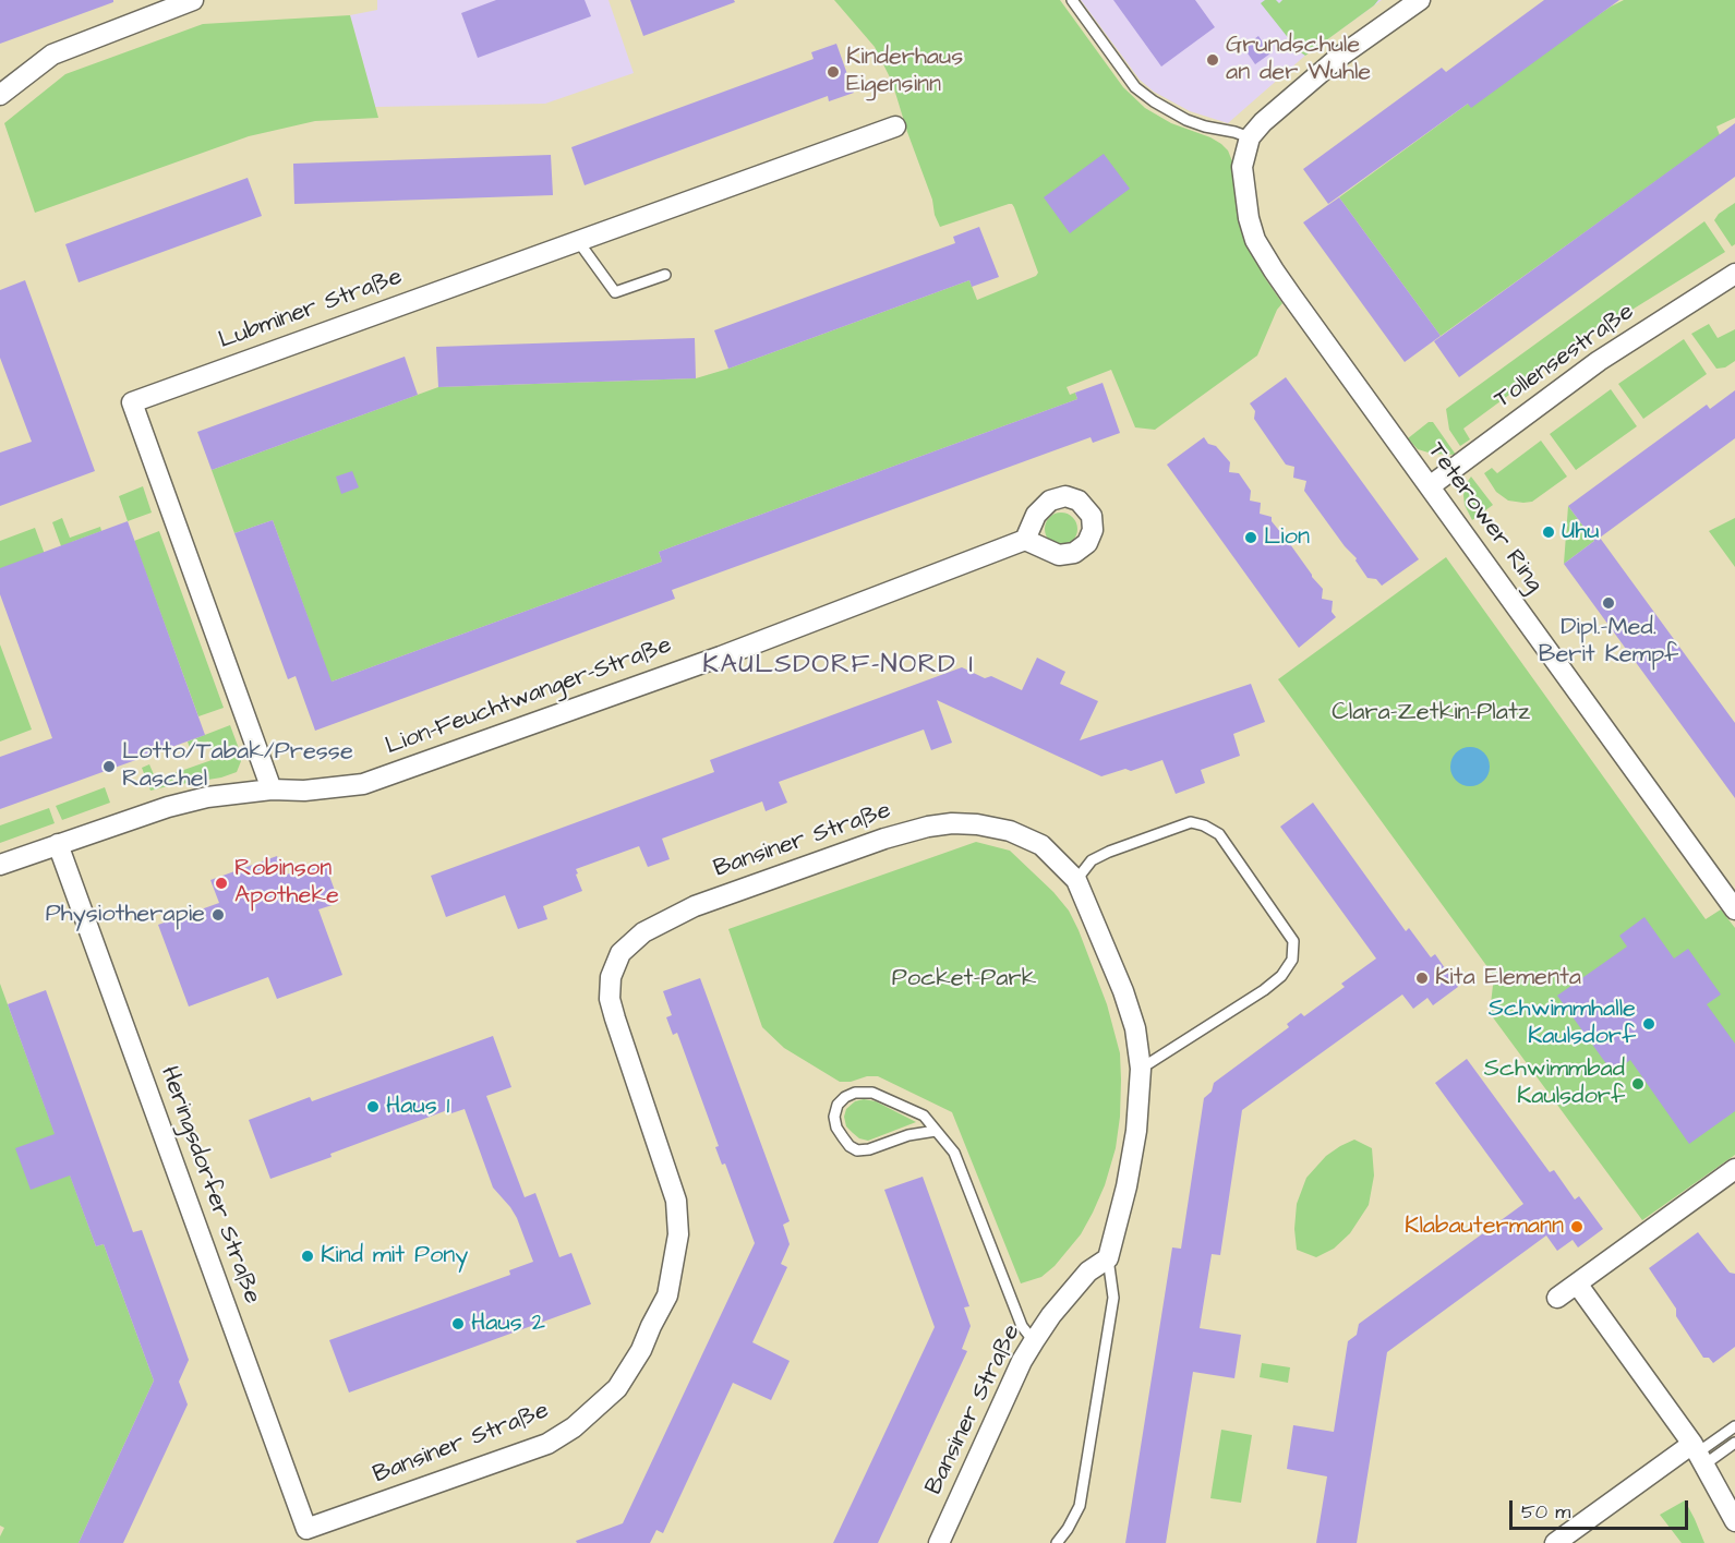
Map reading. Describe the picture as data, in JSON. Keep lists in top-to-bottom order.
{
  "streets": {
    "street": [
      "Lubminer Straße",
      "Tollensestraße",
      "Teterower Ring",
      "Lion-Feuchtwanger-Straße",
      "Bansiner Straße",
      "Heringsdorfer Straße"
    ]
  },
  "crossings": [
    ["Lubminer Straße", "Lion-Feuchtwanger-Straße"],
    ["Tollensestraße", "Teterower Ring"],
    ["Lion-Feuchtwanger-Straße", "Heringsdorfer Straße"],
    ["Bansiner Straße", "Heringsdorfer Straße"]
  ],
  "districts": ["KAULSDORF-NORD I"],
  "parks": ["Clara-Zetkin-Platz", "Pocket-Park"],
  "places": [
    "Grundschule an der Wuhle",
    "Kinderhaus Eigensinn",
    "Uhu",
    "Lion",
    "Dipl.-Med. Berit Kempf",
    "Lotto/Tabak/Presse Raschel",
    "Robinson Apotheke",
    "Physiotherapie",
    "Kita Elementa",
    "Schwimmhalle Kaulsdorf",
    "Schwimmbad Kaulsdorf",
    "Haus 1",
    "Klabautermann",
    "Kind mit Pony",
    "Haus 2"
  ],
  "scale_bar": "50 m"
}
